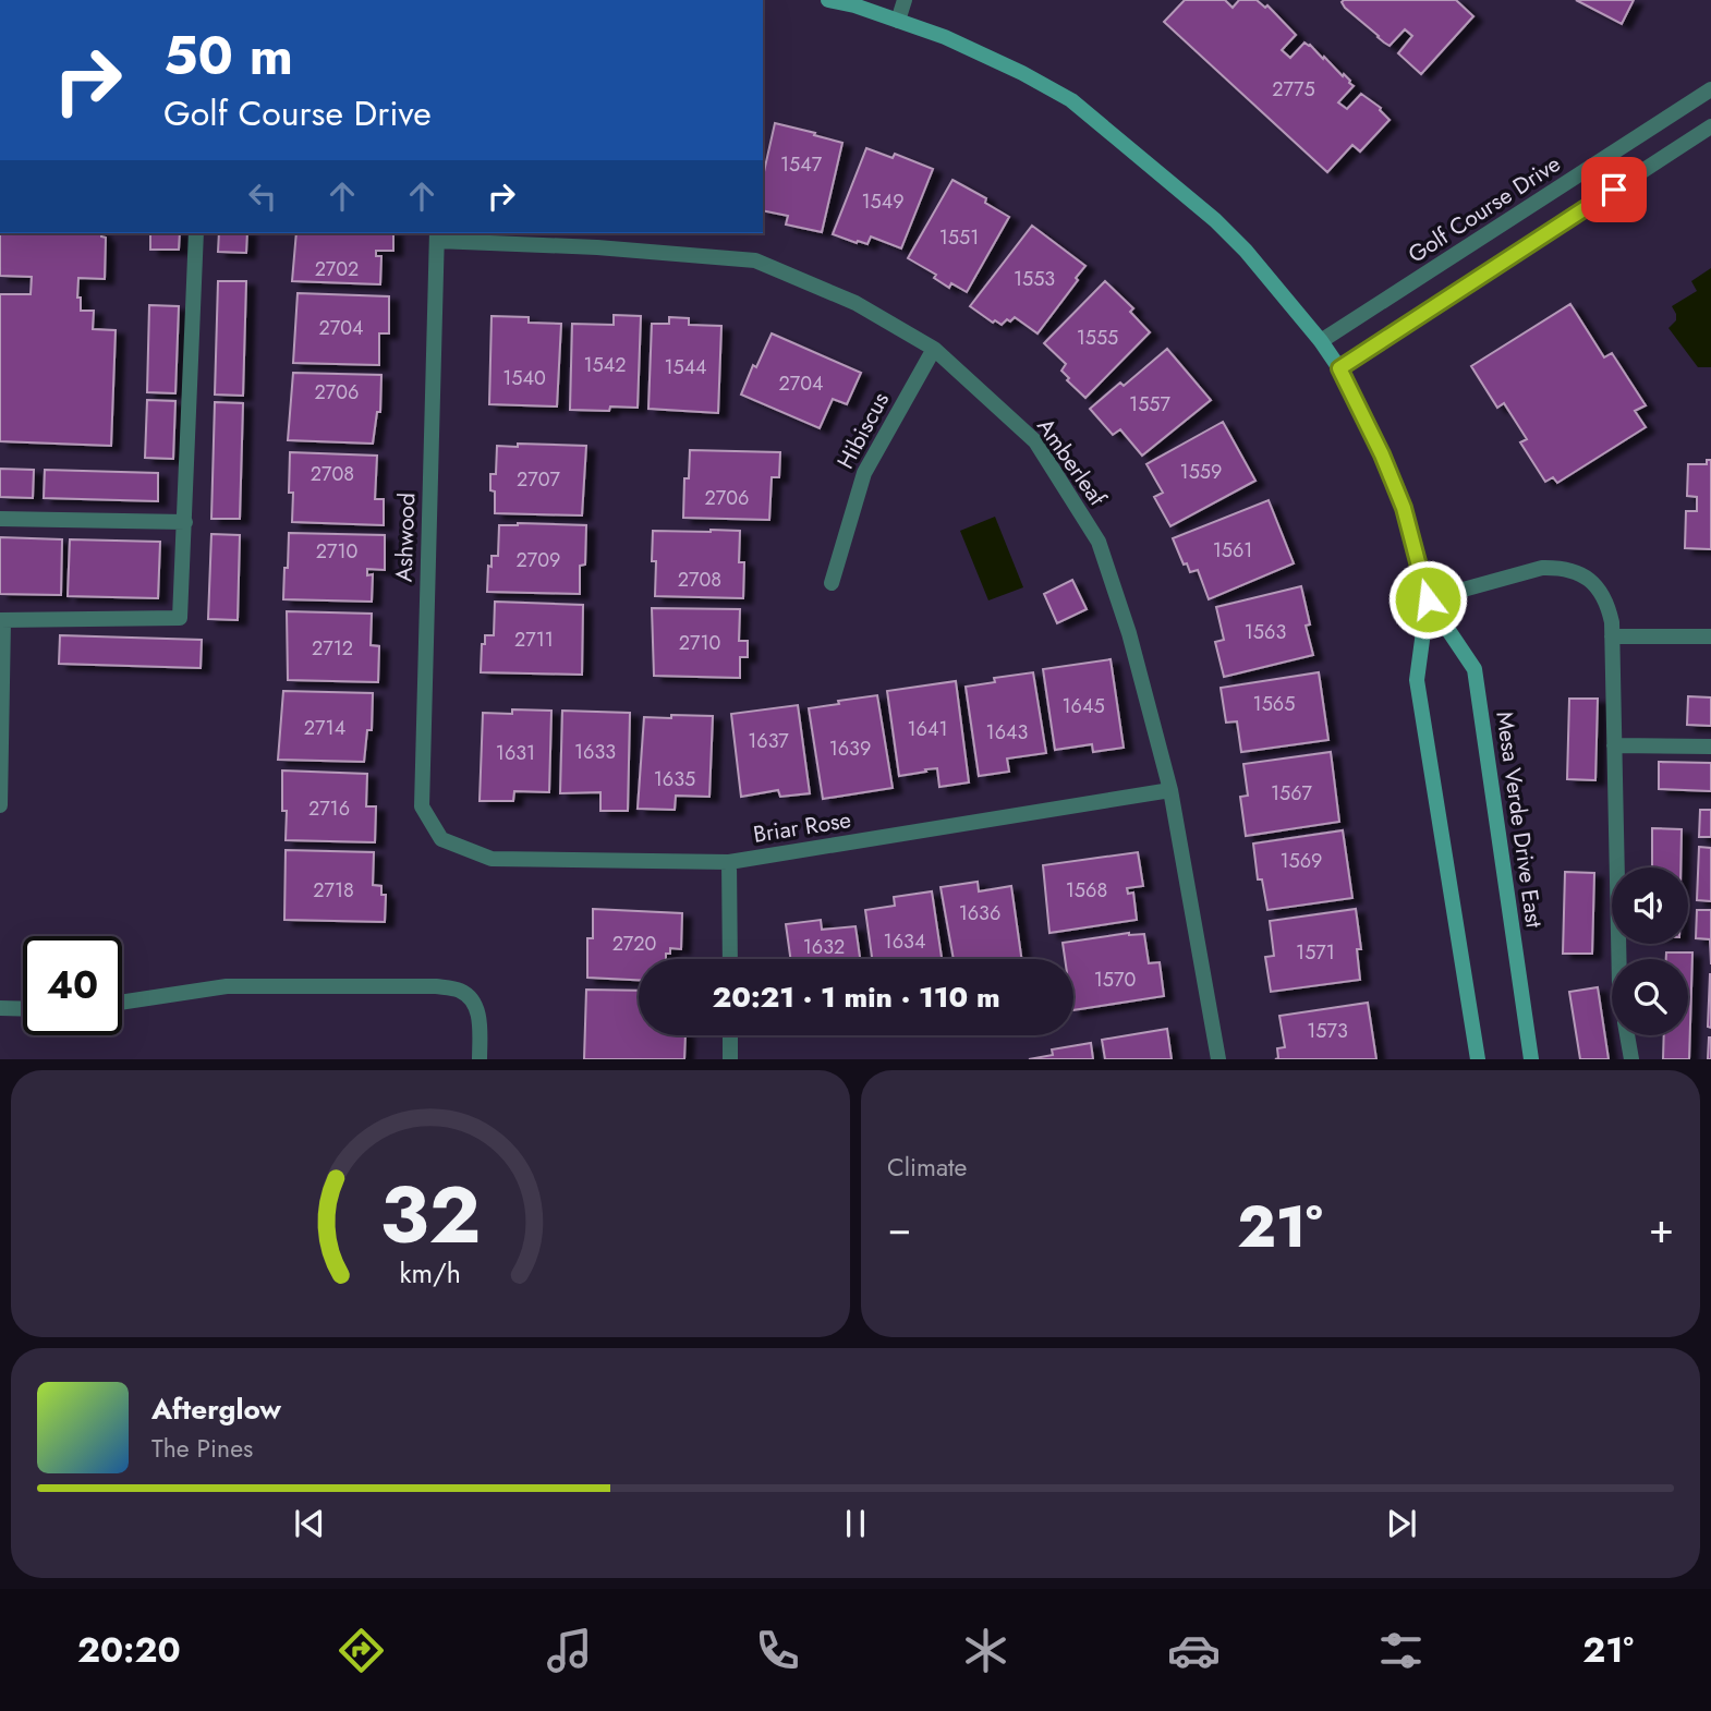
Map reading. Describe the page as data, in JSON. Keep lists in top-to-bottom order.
{
  "streets": {
    "street": [
      "Golf Course Drive",
      "Hibiscus",
      "Amberleaf",
      "Ashwood",
      "Mesa Verde Drive East",
      "Briar Rose"
    ]
  },
  "crossings": [
    ["Golf Course Drive", "Mesa Verde Drive East"],
    ["Hibiscus", "Amberleaf"],
    ["Amberleaf", "Ashwood"],
    ["Amberleaf", "Briar Rose"],
    ["Ashwood", "Briar Rose"]
  ],
  "house_numbers": [
    "2775",
    "1547",
    "1549",
    "1551",
    "2702",
    "1553",
    "2704",
    "1555",
    "1542",
    "1544",
    "1540",
    "2704",
    "2706",
    "1557",
    "1559",
    "2708",
    "2707",
    "2706",
    "1561",
    "2710",
    "2709",
    "2708",
    "1563",
    "2711",
    "2710",
    "2712",
    "1565",
    "1645",
    "2714",
    "1641",
    "1643",
    "1637",
    "1639",
    "1633",
    "1631",
    "1635",
    "1567",
    "2716",
    "1569",
    "2718",
    "1568",
    "1636",
    "1634",
    "2720",
    "1632",
    "1571",
    "1570",
    "1573"
  ],
  "page": {
    "turn": ["50 m", "Golf Course Drive"],
    "limit": "40",
    "trip": "20:21 · 1 min · 110 m",
    "tile": "Climate",
    "heat": ["−", "21°", "+"],
    "song": ["Afterglow", "The Pines"],
    "tabs": ["20:20", "21°"],
    "gauge": ["32", "km/h"]
  }
}
